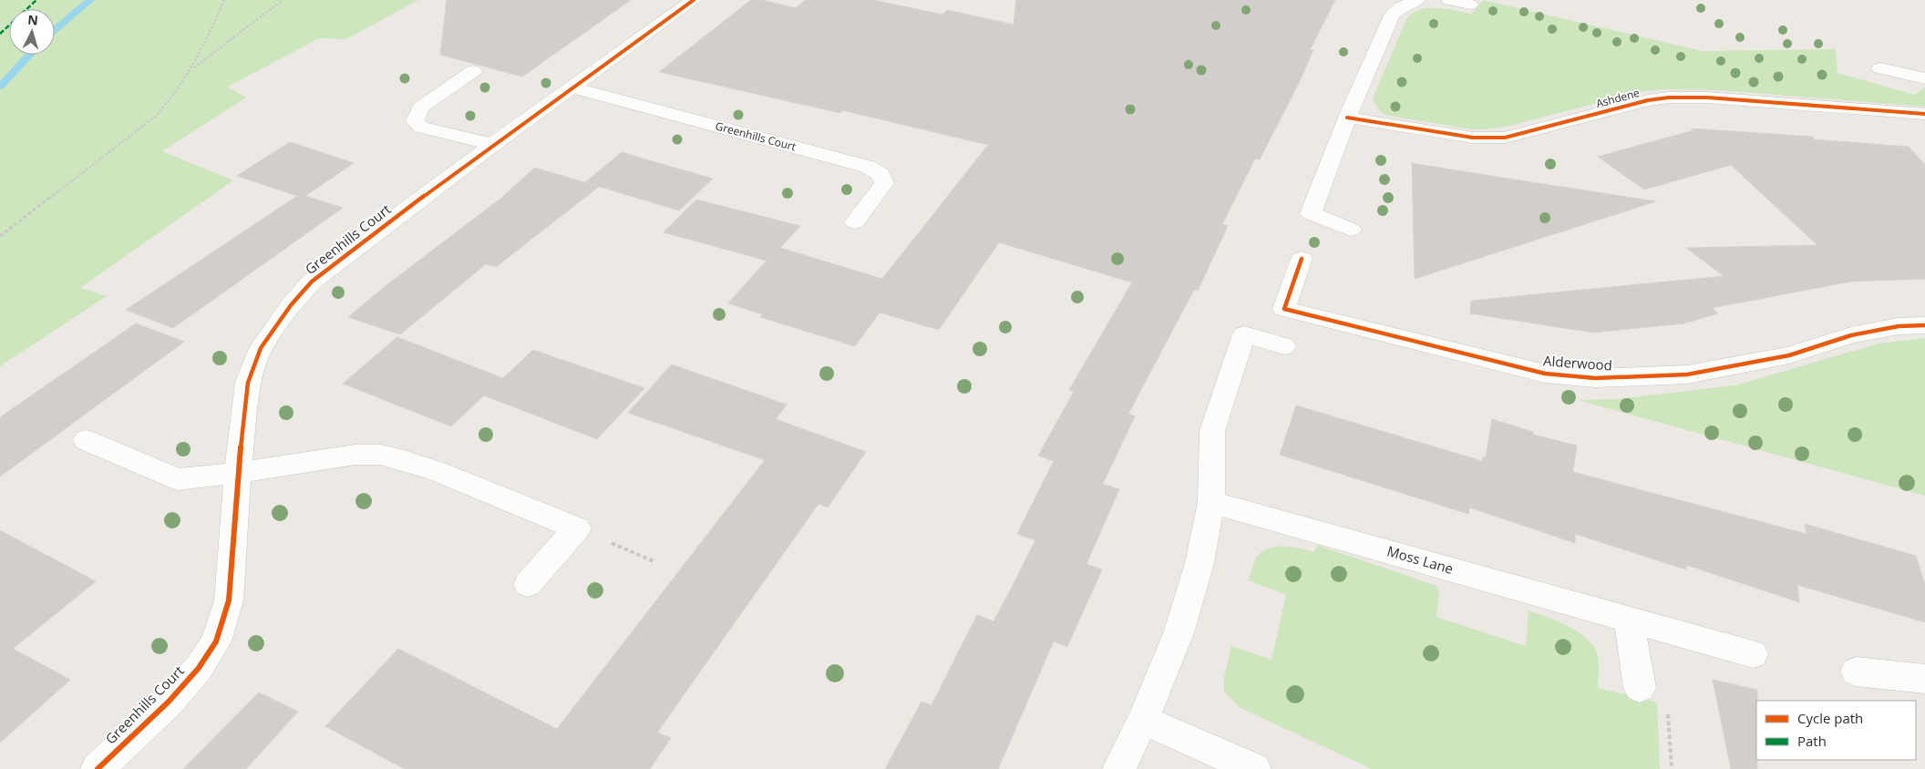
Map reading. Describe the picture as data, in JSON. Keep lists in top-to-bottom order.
{
  "streets": {
    "street": [
      "Ashdene",
      "Greenhills Court",
      "Alderwood",
      "Moss Lane"
    ]
  },
  "legend": ["Cycle path", "Path"],
  "north": "top"
}
